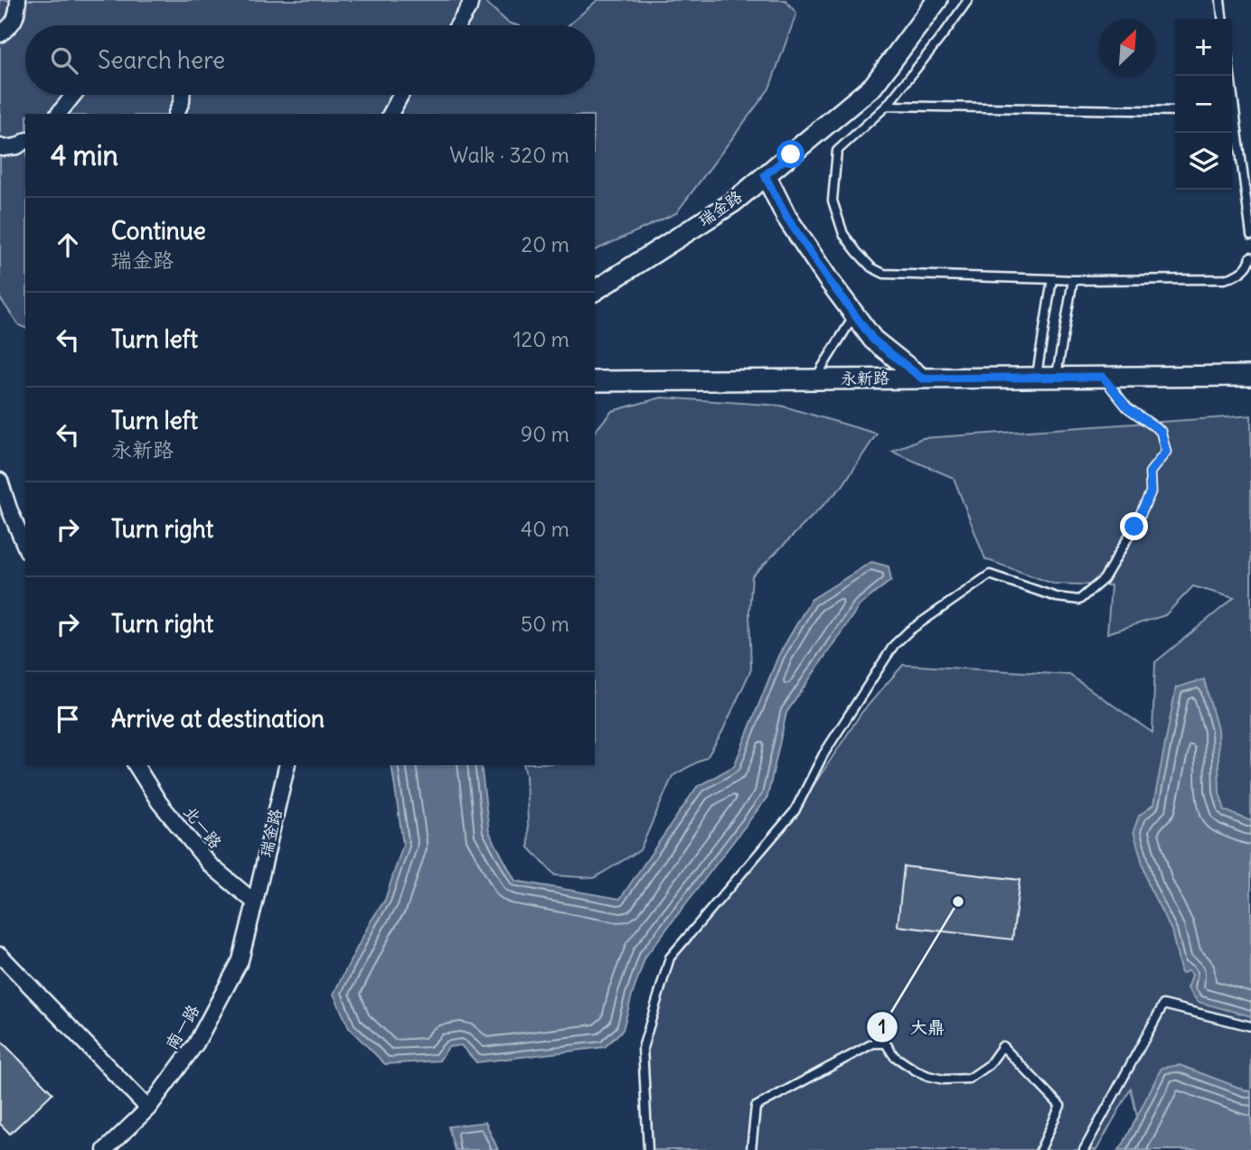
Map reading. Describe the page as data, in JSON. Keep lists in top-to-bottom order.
{
  "streets": {
    "street": [
      "瑞金路",
      "永新路",
      "北一路",
      "南一路"
    ]
  },
  "crossings": [
    ["瑞金路", "北一路"],
    ["瑞金路", "南一路"],
    ["北一路", "南一路"]
  ],
  "places": ["大鼎"],
  "north": "top right",
  "page": {
    "map_buttons": ["+", "−"],
    "search": "Search here",
    "heading": ["4 min", "Walk · 320 m"],
    "list": [
      ["Continue", "瑞金路", "20 m"],
      ["Turn left", "120 m"],
      ["Turn left", "永新路", "90 m"],
      ["Turn right", "40 m"],
      ["Turn right", "50 m"],
      "Arrive at destination"
    ]
  }
}
